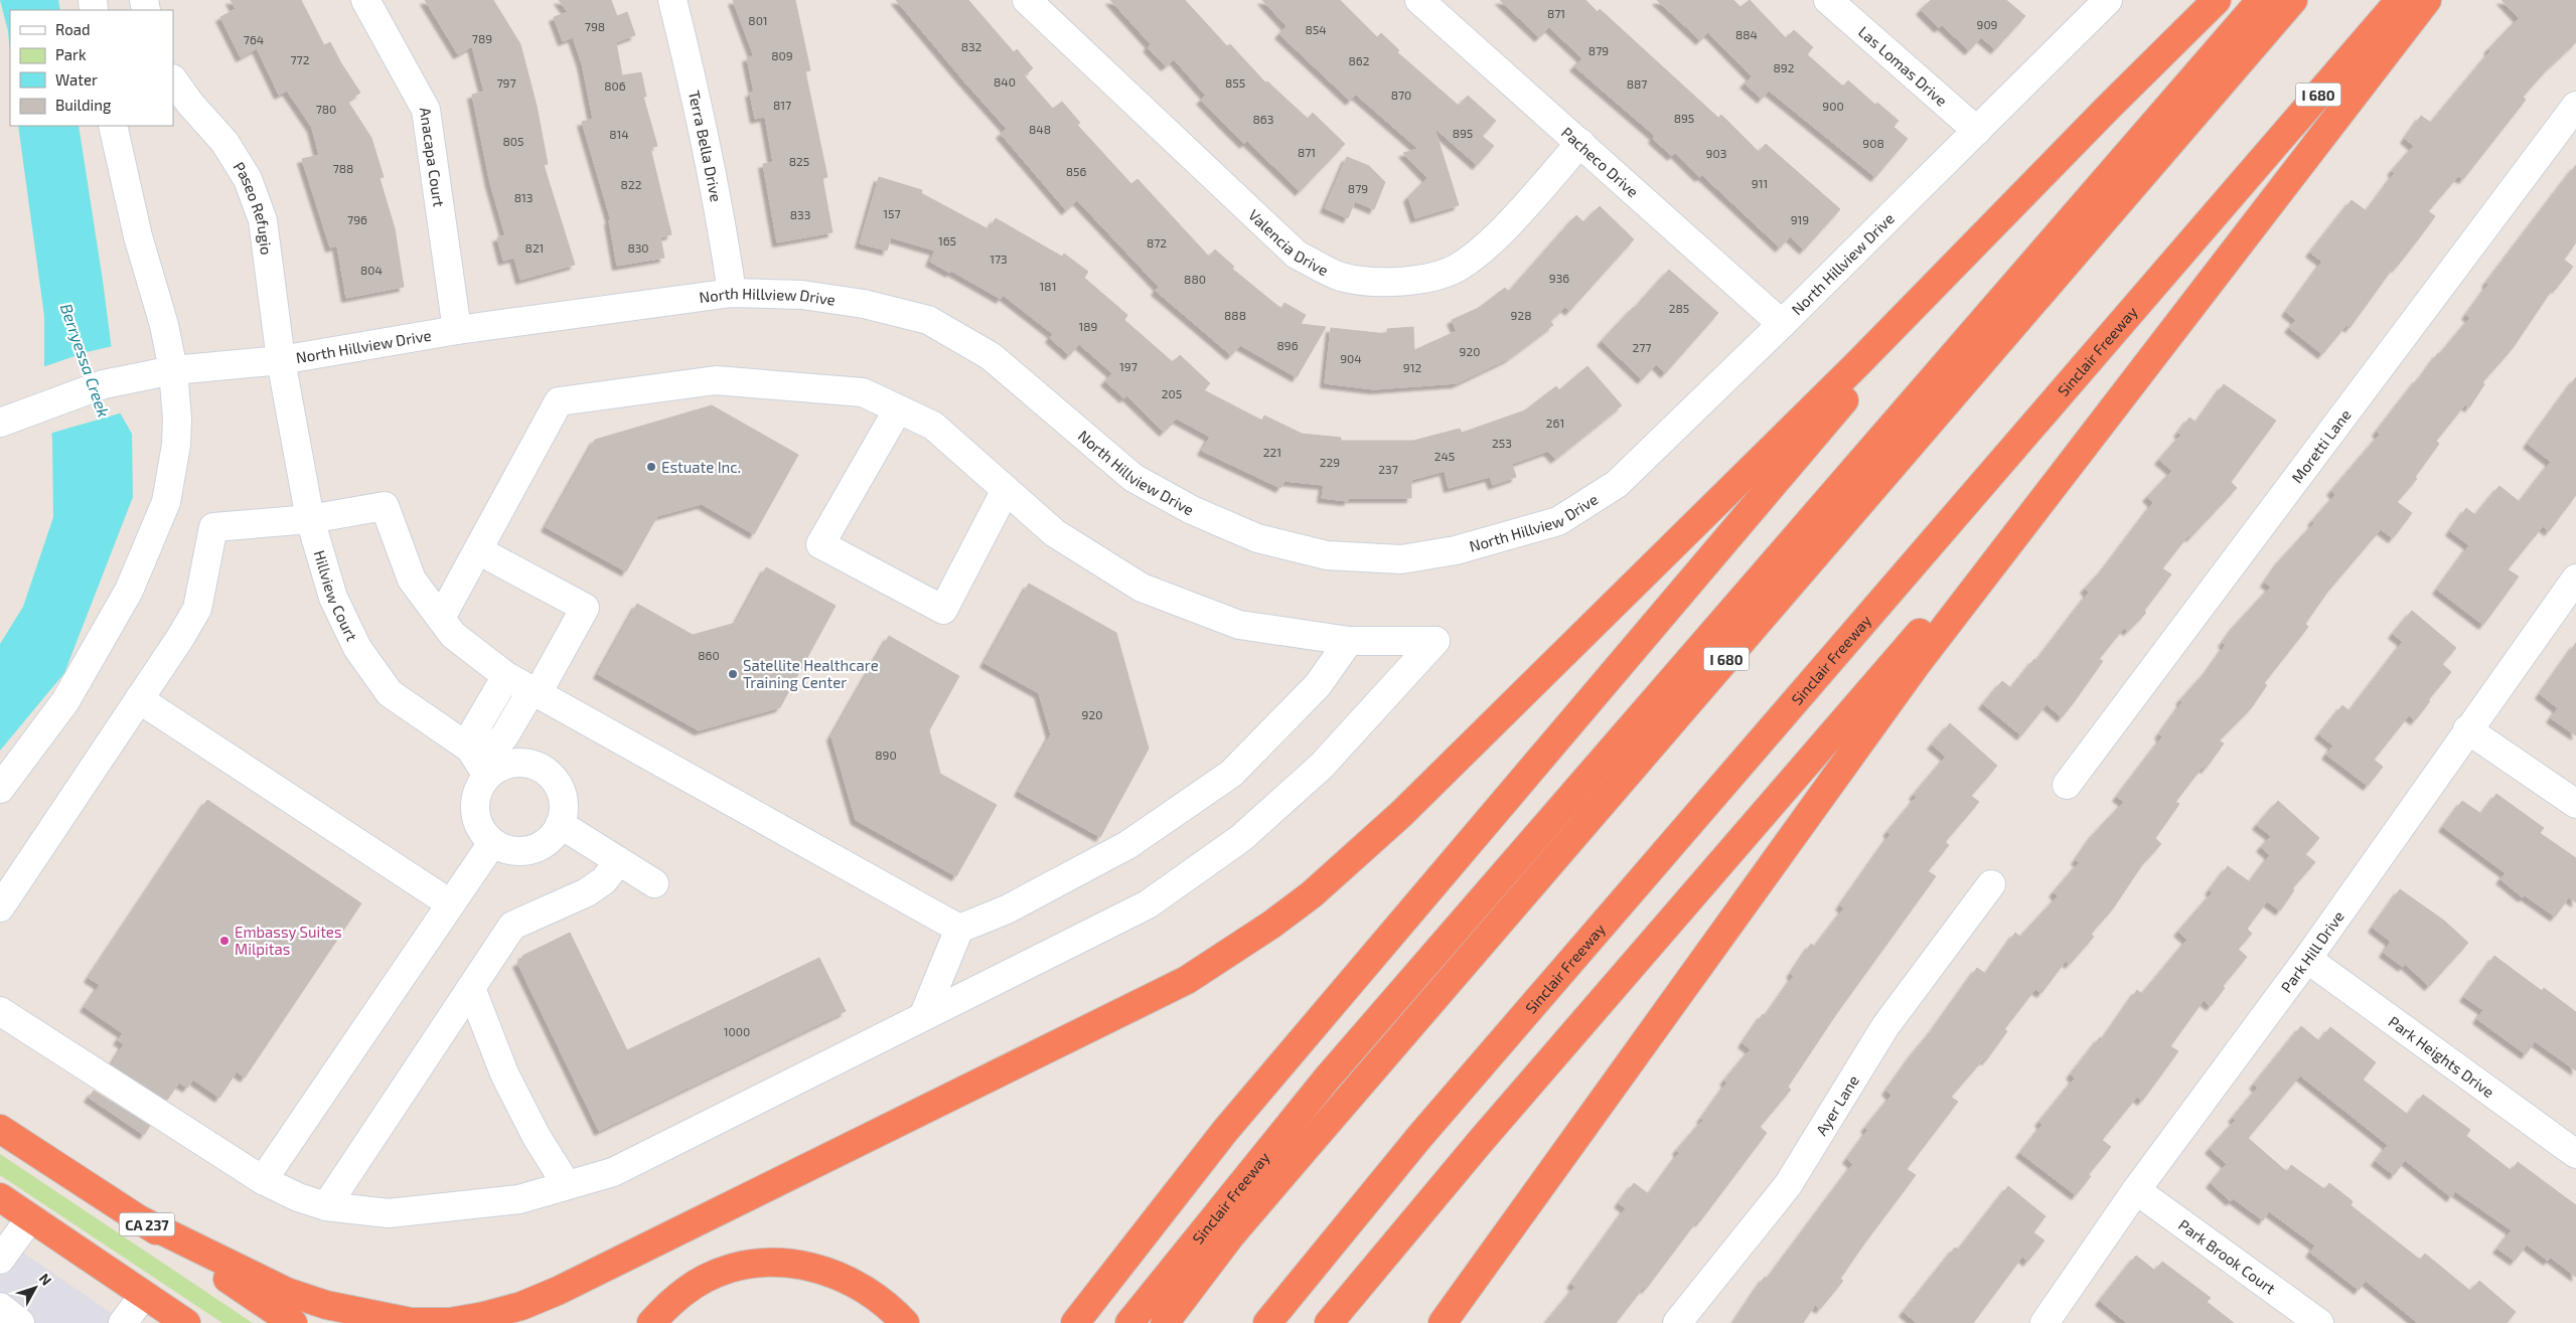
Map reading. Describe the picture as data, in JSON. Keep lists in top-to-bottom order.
{
  "streets": {
    "highway": ["I 680", "Sinclair Freeway", "CA 237"],
    "street": [
      "Las Lomas Drive",
      "Terra Bella Drive",
      "Anacapa Court",
      "Pacheco Drive",
      "Paseo Refugio",
      "Valencia Drive",
      "North Hillview Drive",
      "Moretti Lane",
      "Hillview Court",
      "Park Hill Drive",
      "Park Heights Drive",
      "Ayer Lane",
      "Park Brook Court"
    ]
  },
  "crossings": [
    ["Las Lomas Drive", "North Hillview Drive"],
    ["Terra Bella Drive", "North Hillview Drive"],
    ["Anacapa Court", "North Hillview Drive"],
    ["Pacheco Drive", "Valencia Drive"],
    ["Pacheco Drive", "North Hillview Drive"],
    ["Paseo Refugio", "North Hillview Drive"],
    ["Paseo Refugio", "Hillview Court"],
    ["North Hillview Drive", "Hillview Court"],
    ["Park Hill Drive", "Park Heights Drive"],
    ["Park Hill Drive", "Park Brook Court"]
  ],
  "water": ["Berryessa Creek"],
  "places": ["Estuate Inc.", "Satellite Healthcare Training Center", "Embassy Suites Milpitas"],
  "house_numbers": [
    "871",
    "801",
    "909",
    "798",
    "854",
    "884",
    "789",
    "764",
    "832",
    "879",
    "809",
    "772",
    "862",
    "892",
    "840",
    "797",
    "855",
    "887",
    "806",
    "870",
    "817",
    "900",
    "780",
    "895",
    "863",
    "848",
    "895",
    "814",
    "805",
    "908",
    "871",
    "903",
    "825",
    "788",
    "856",
    "911",
    "822",
    "879",
    "813",
    "157",
    "833",
    "796",
    "919",
    "165",
    "872",
    "821",
    "830",
    "173",
    "804",
    "936",
    "880",
    "181",
    "285",
    "888",
    "928",
    "189",
    "896",
    "277",
    "920",
    "904",
    "197",
    "912",
    "205",
    "261",
    "253",
    "221",
    "245",
    "229",
    "237",
    "860",
    "920",
    "890",
    "1000"
  ],
  "legend": [
    "Road",
    "Park",
    "Water",
    "Building"
  ],
  "north": "top right"
}
